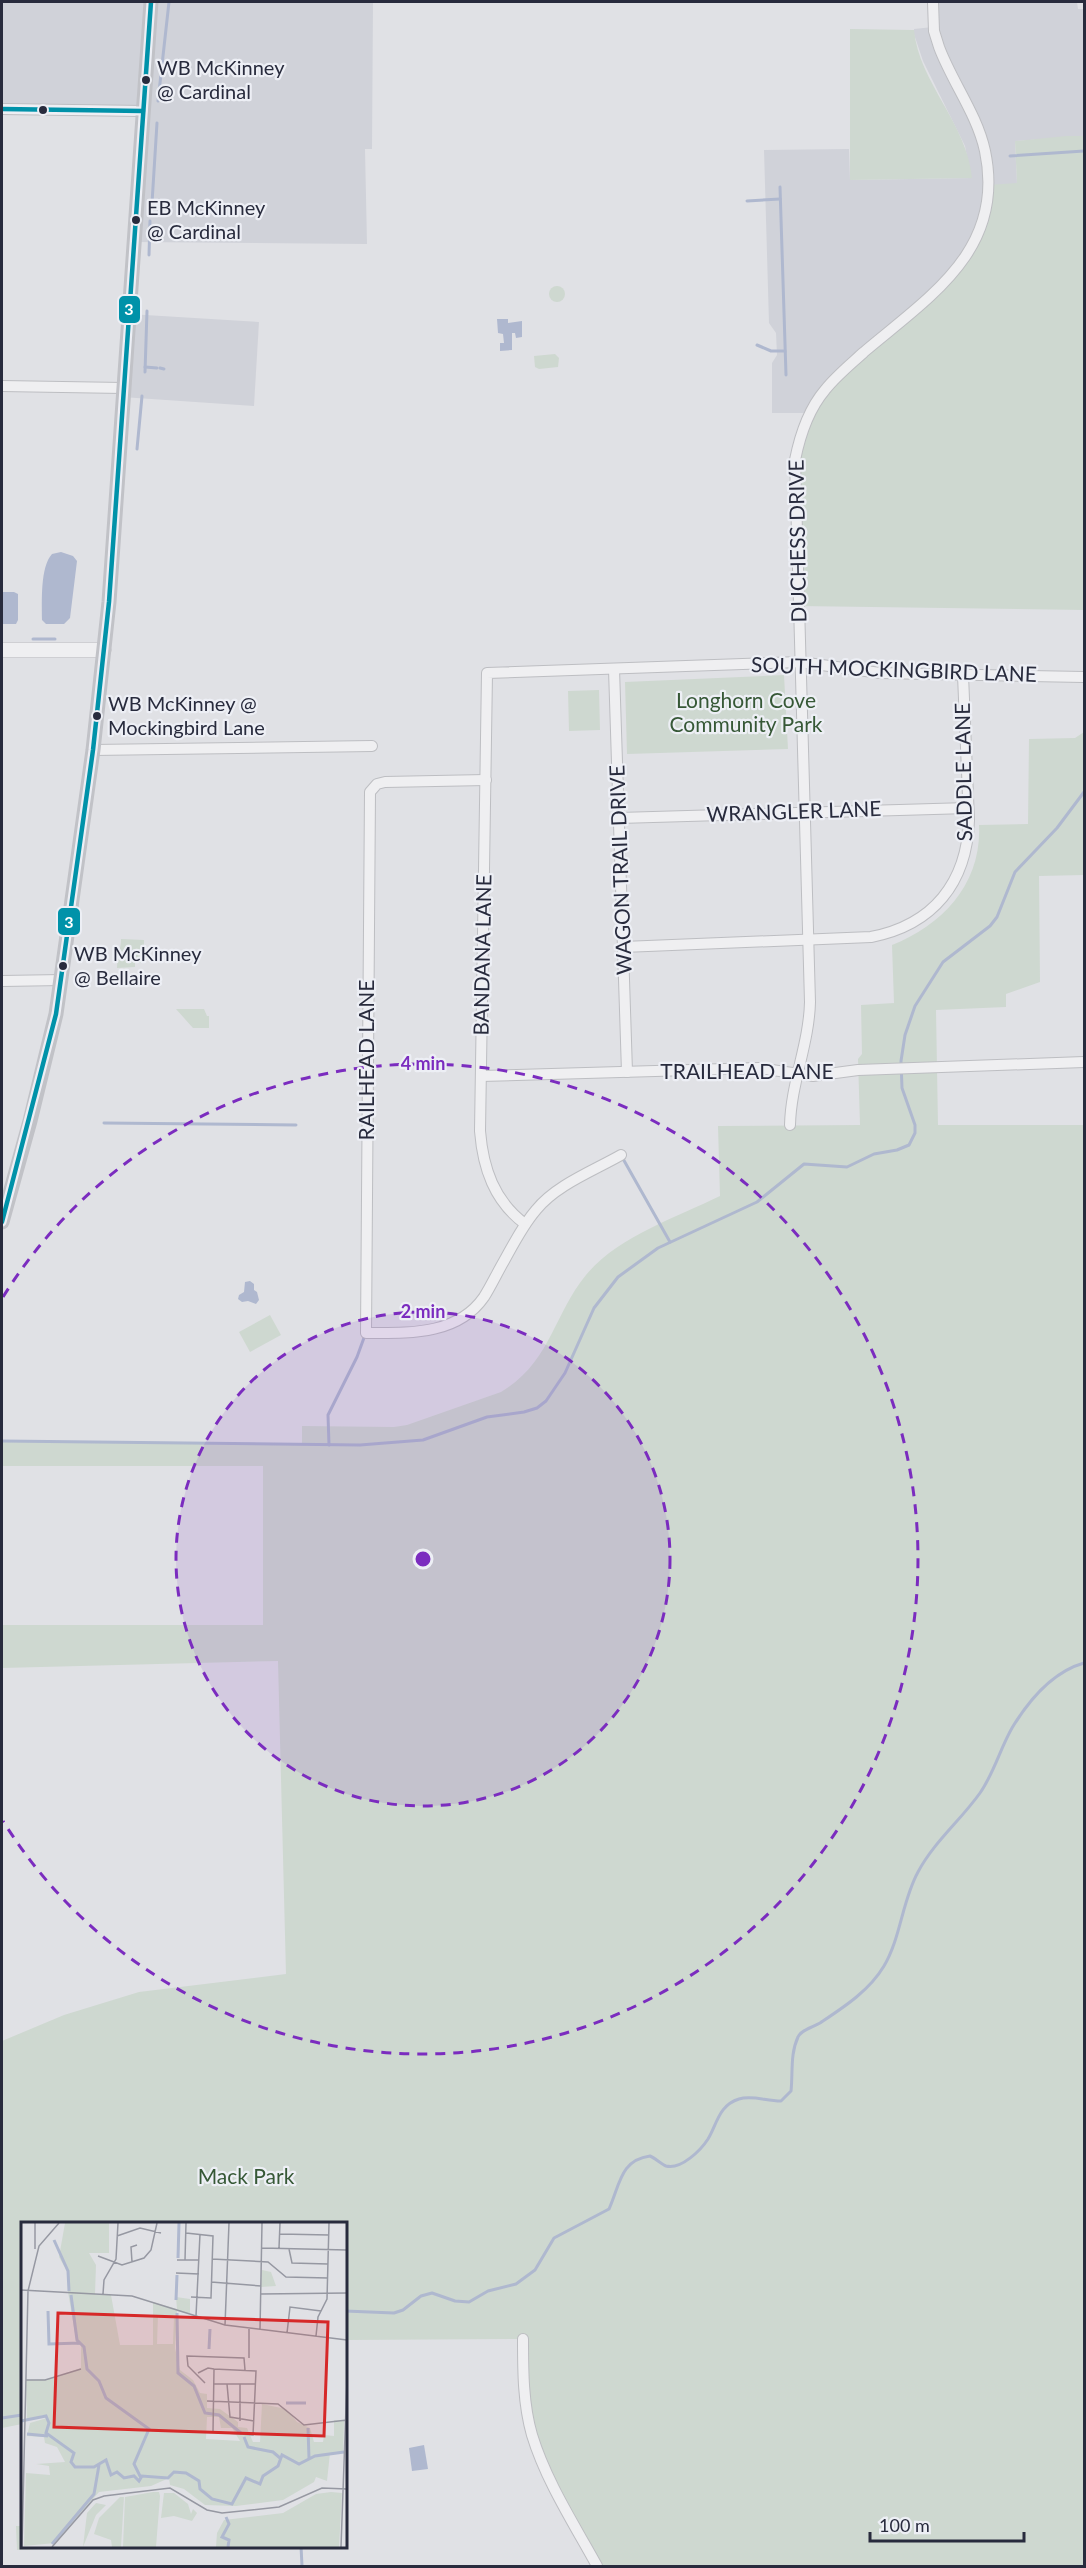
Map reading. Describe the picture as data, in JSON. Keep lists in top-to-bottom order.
{
  "streets": {
    "street": [
      "DUCHESS DRIVE",
      "SOUTH MOCKINGBIRD LANE",
      "SADDLE LANE",
      "WRANGLER LANE",
      "WAGON TRAIL DRIVE",
      "BANDANA LANE",
      "RAILHEAD LANE",
      "TRAILHEAD LANE"
    ]
  },
  "crossings": [
    ["DUCHESS DRIVE", "SOUTH MOCKINGBIRD LANE"],
    ["DUCHESS DRIVE", "SADDLE LANE"],
    ["DUCHESS DRIVE", "WRANGLER LANE"],
    ["DUCHESS DRIVE", "TRAILHEAD LANE"],
    ["SOUTH MOCKINGBIRD LANE", "SADDLE LANE"],
    ["SOUTH MOCKINGBIRD LANE", "WAGON TRAIL DRIVE"],
    ["SOUTH MOCKINGBIRD LANE", "BANDANA LANE"],
    ["SADDLE LANE", "WRANGLER LANE"],
    ["SADDLE LANE", "WAGON TRAIL DRIVE"],
    ["WRANGLER LANE", "WAGON TRAIL DRIVE"],
    ["WAGON TRAIL DRIVE", "TRAILHEAD LANE"],
    ["BANDANA LANE", "RAILHEAD LANE"],
    ["BANDANA LANE", "TRAILHEAD LANE"]
  ],
  "parks": ["Longhorn Cove Community Park", "Mack Park"],
  "places": [
    "WB McKinney @ Cardinal",
    "EB McKinney @ Cardinal",
    "WB McKinney @ Mockingbird Lane",
    "WB McKinney @ Bellaire"
  ],
  "lines": ["transit line 3"],
  "scale_bar": "100 m",
  "rings": ["4 min", "2 min"]
}
